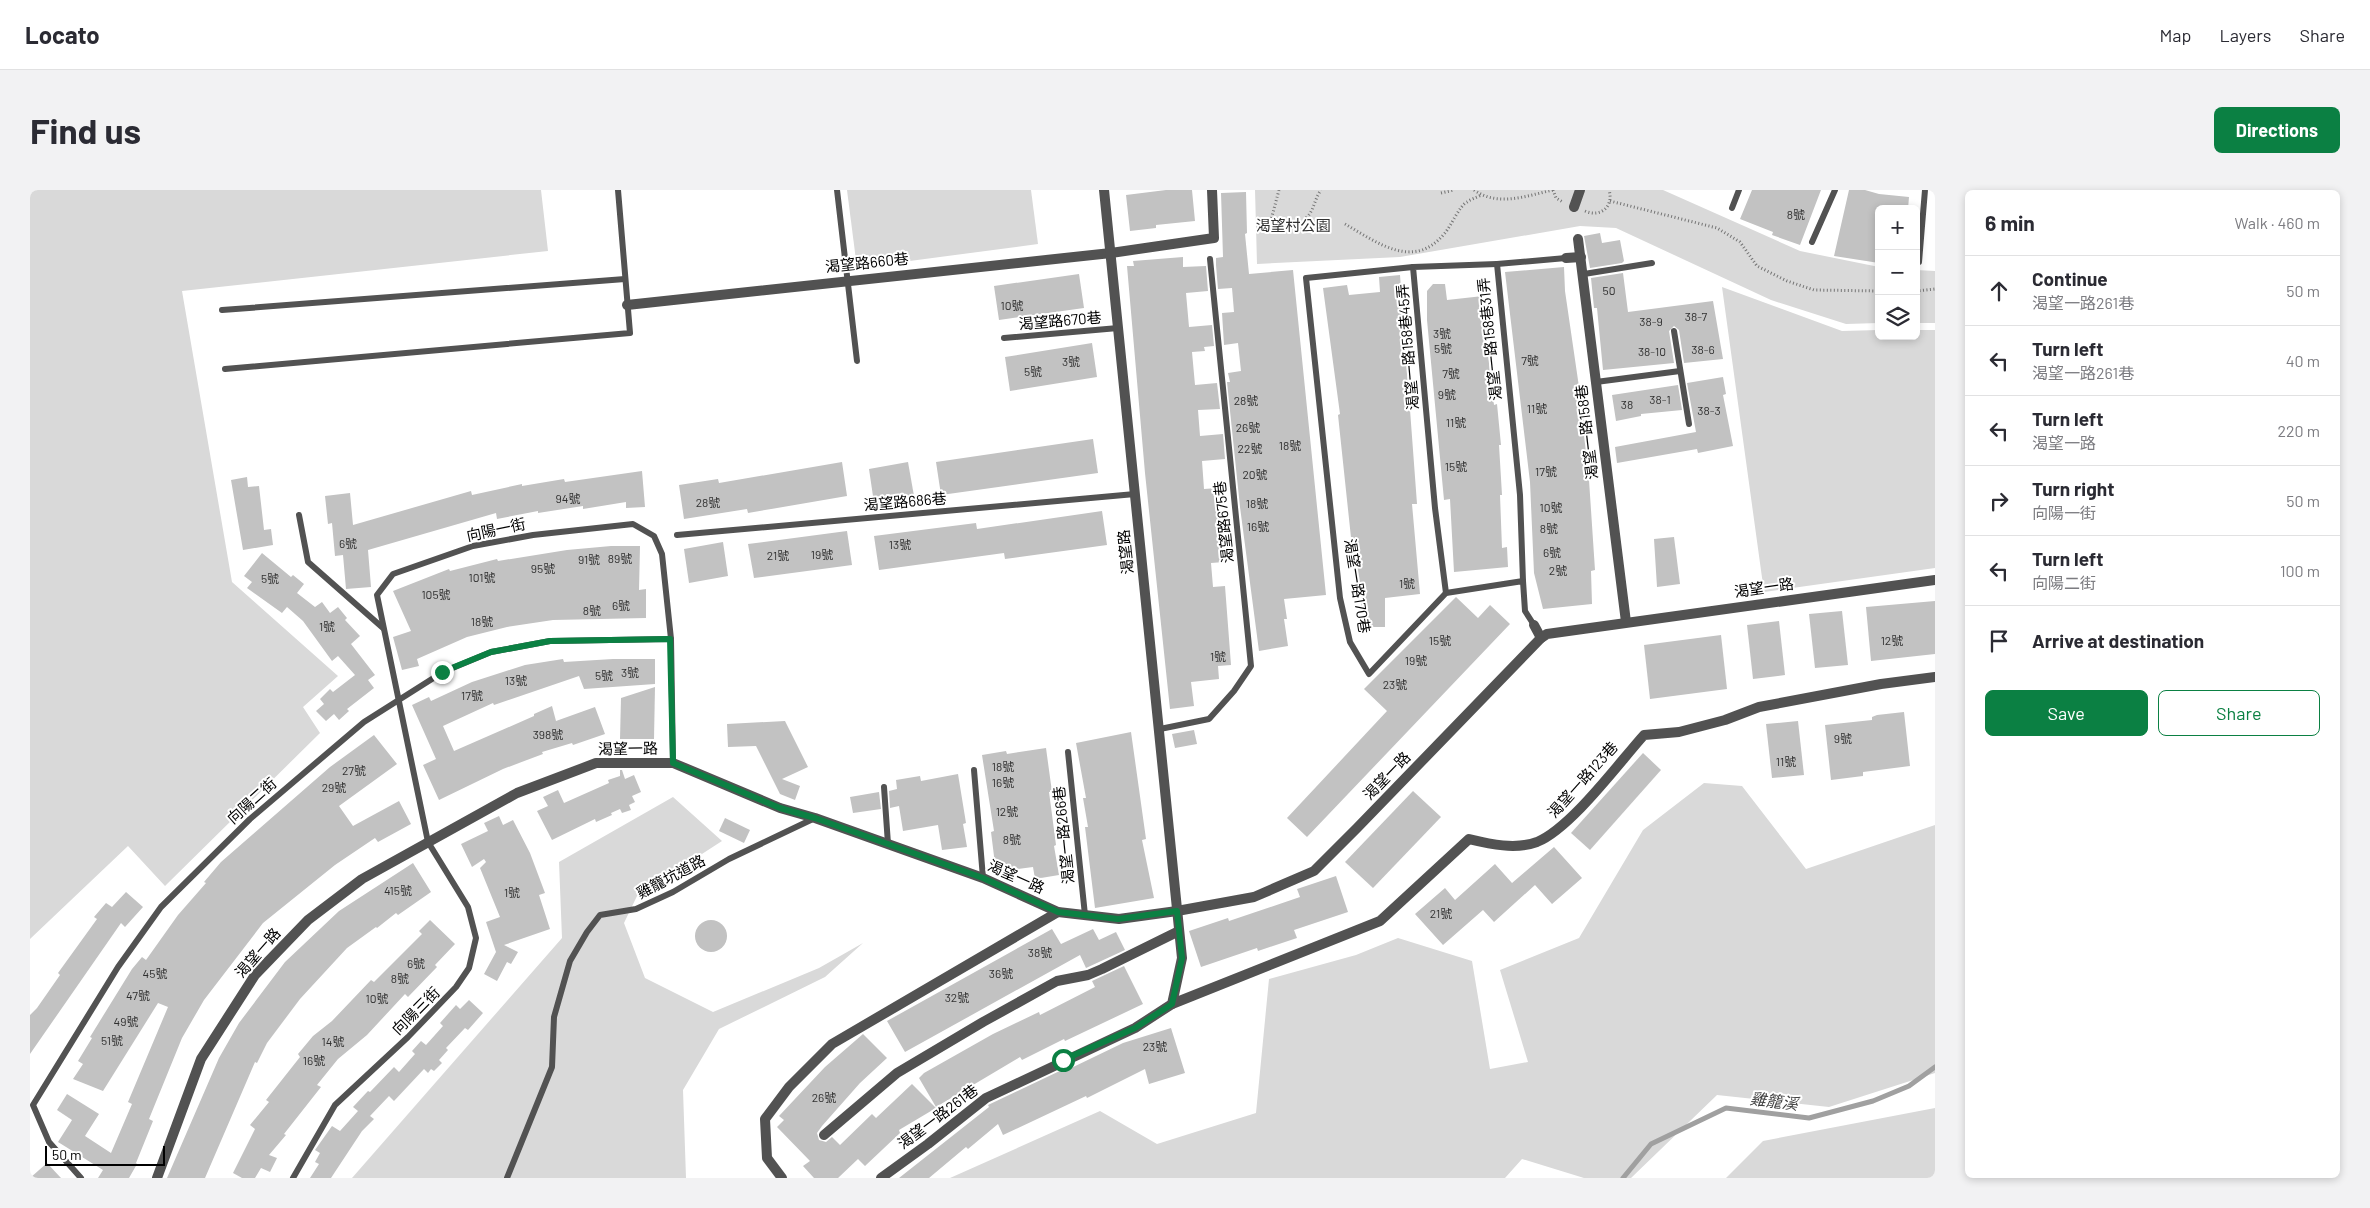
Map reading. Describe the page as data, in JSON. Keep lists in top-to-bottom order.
{
  "streets": {
    "street": [
      "渴望路660巷",
      "渴望一路158巷31弄",
      "渴望一路158巷",
      "渴望路",
      "渴望一路",
      "渴望一路123巷",
      "渴望一路261巷"
    ],
    "lane": [
      "渴望路670巷",
      "渴望一路158巷45弄",
      "渴望路686巷",
      "渴望路675巷",
      "向陽一街",
      "渴望一路170巷",
      "向陽二街",
      "渴望一路266巷",
      "雞籠坑道路",
      "向陽三街"
    ]
  },
  "crossings": [
    ["渴望路660巷", "渴望路"],
    ["渴望路670巷", "渴望路"],
    ["渴望一路158巷31弄", "渴望一路158巷45弄"],
    ["渴望一路158巷31弄", "渴望一路158巷"],
    ["渴望一路158巷45弄", "渴望一路170巷"],
    ["渴望一路158巷", "渴望一路"],
    ["渴望路686巷", "渴望路"],
    ["渴望路675巷", "渴望路"],
    ["向陽一街", "渴望一路"],
    ["向陽一街", "向陽二街"],
    ["向陽一街", "向陽三街"],
    ["渴望路", "渴望一路"],
    ["渴望一路", "渴望一路266巷"],
    ["渴望一路", "雞籠坑道路"],
    ["渴望一路", "向陽三街"],
    ["渴望一路123巷", "渴望一路261巷"]
  ],
  "water": ["雞籠溪"],
  "parks": ["渴望村公園"],
  "house_numbers": [
    "8號",
    "50",
    "10號",
    "38-7",
    "38-9",
    "3號",
    "5號",
    "38-6",
    "38-10",
    "7號",
    "3號",
    "5號",
    "7號",
    "9號",
    "38-1",
    "28號",
    "38",
    "11號",
    "38-3",
    "11號",
    "26號",
    "18號",
    "22號",
    "15號",
    "17號",
    "20號",
    "94號",
    "28號",
    "18號",
    "10號",
    "16號",
    "8號",
    "6號",
    "13號",
    "6號",
    "19號",
    "21號",
    "89號",
    "91號",
    "95號",
    "2號",
    "101號",
    "5號",
    "1號",
    "105號",
    "6號",
    "8號",
    "18號",
    "1號",
    "15號",
    "12號",
    "1號",
    "19號",
    "3號",
    "5號",
    "13號",
    "23號",
    "17號",
    "398號",
    "9號",
    "11號",
    "18號",
    "27號",
    "16號",
    "29號",
    "12號",
    "8號",
    "415號",
    "1號",
    "21號",
    "38號",
    "6號",
    "45號",
    "36號",
    "8號",
    "47號",
    "32號",
    "10號",
    "49號",
    "51號",
    "14號",
    "23號",
    "16號",
    "26號"
  ],
  "scale_bar": "50 m",
  "page": {
    "header": "Locato",
    "nav": ["Map", "Layers", "Share"],
    "buttons": [
      "Directions",
      ["Save", "Share"]
    ],
    "title": "Find us",
    "heading": ["6 min", "Walk · 460 m"],
    "map_buttons": ["+", "−"],
    "list": [
      ["Continue", "渴望一路261巷", "50 m"],
      ["Turn left", "渴望一路261巷", "40 m"],
      ["Turn left", "渴望一路", "220 m"],
      ["Turn right", "向陽一街", "50 m"],
      ["Turn left", "向陽二街", "100 m"],
      "Arrive at destination"
    ],
    "scale": "50 m"
  }
}
